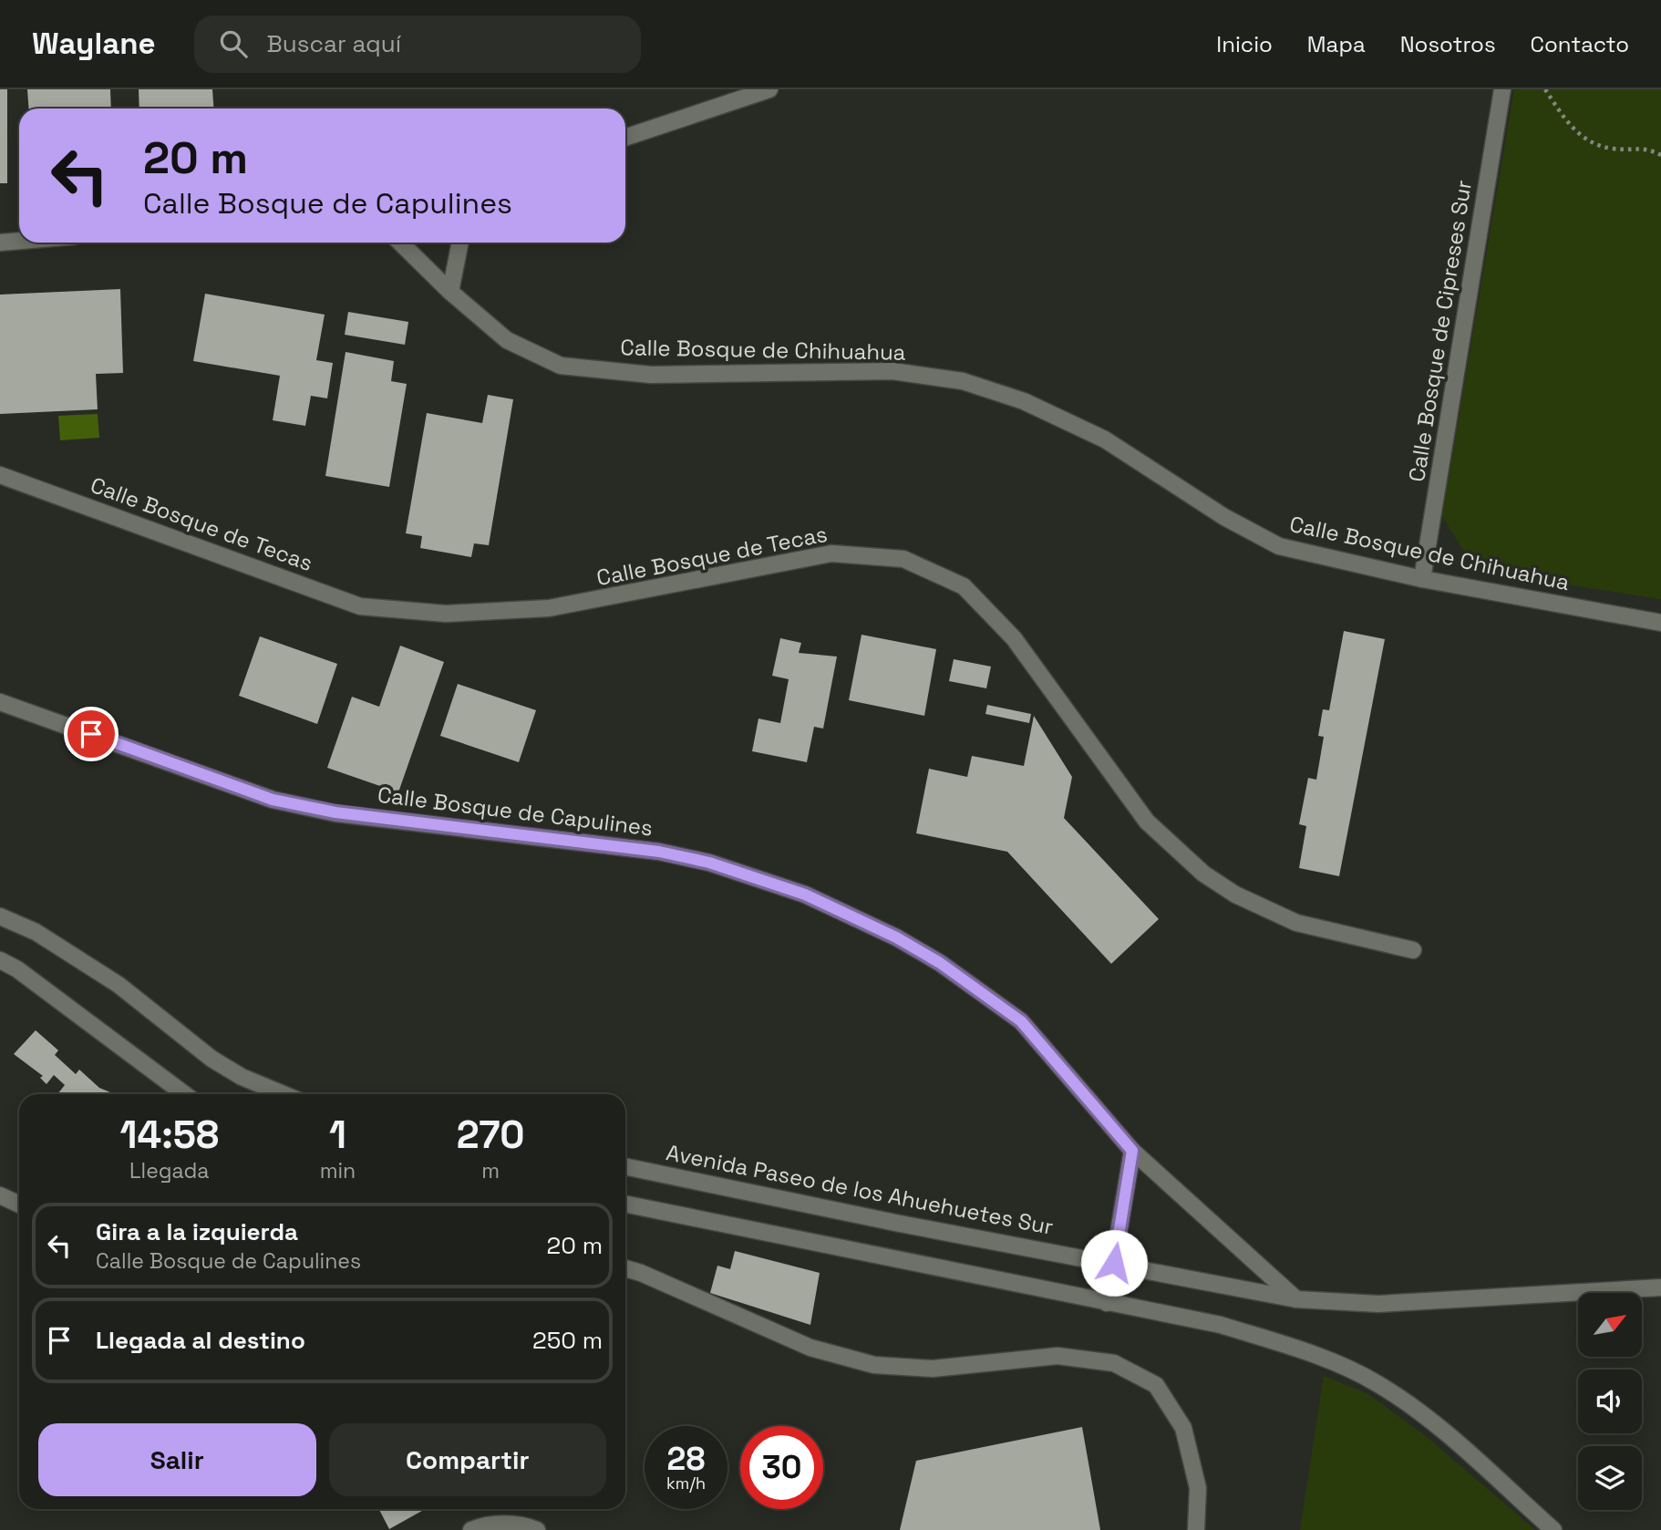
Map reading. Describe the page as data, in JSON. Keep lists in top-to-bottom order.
{
  "streets": {
    "street": [
      "Calle Bosque de Cipreses Sur",
      "Calle Bosque de Chihuahua",
      "Calle Bosque de Tecas",
      "Calle Bosque de Capulines",
      "Avenida Paseo de los Ahuehuetes Sur"
    ]
  },
  "crossings": [
    ["Calle Bosque de Cipreses Sur", "Calle Bosque de Chihuahua"],
    ["Calle Bosque de Capulines", "Avenida Paseo de los Ahuehuetes Sur"]
  ],
  "north": "top right",
  "page": {
    "header": "Waylane",
    "search": "Buscar aquí",
    "nav": [
      "Inicio",
      "Mapa",
      "Nosotros",
      "Contacto"
    ],
    "turn": ["20 m", "Calle Bosque de Capulines"],
    "eta": [
      "14:58",
      "Llegada",
      "1",
      "min",
      "270",
      "m"
    ],
    "list": [
      {
        "name": "Gira a la izquierda",
        "note": "Calle Bosque de Capulines",
        "value": "20 m"
      },
      {
        "name": "Llegada al destino",
        "value": "250 m"
      }
    ],
    "buttons": ["Salir", "Compartir"],
    "speed": "28 km/h",
    "limit": "30"
  }
}
